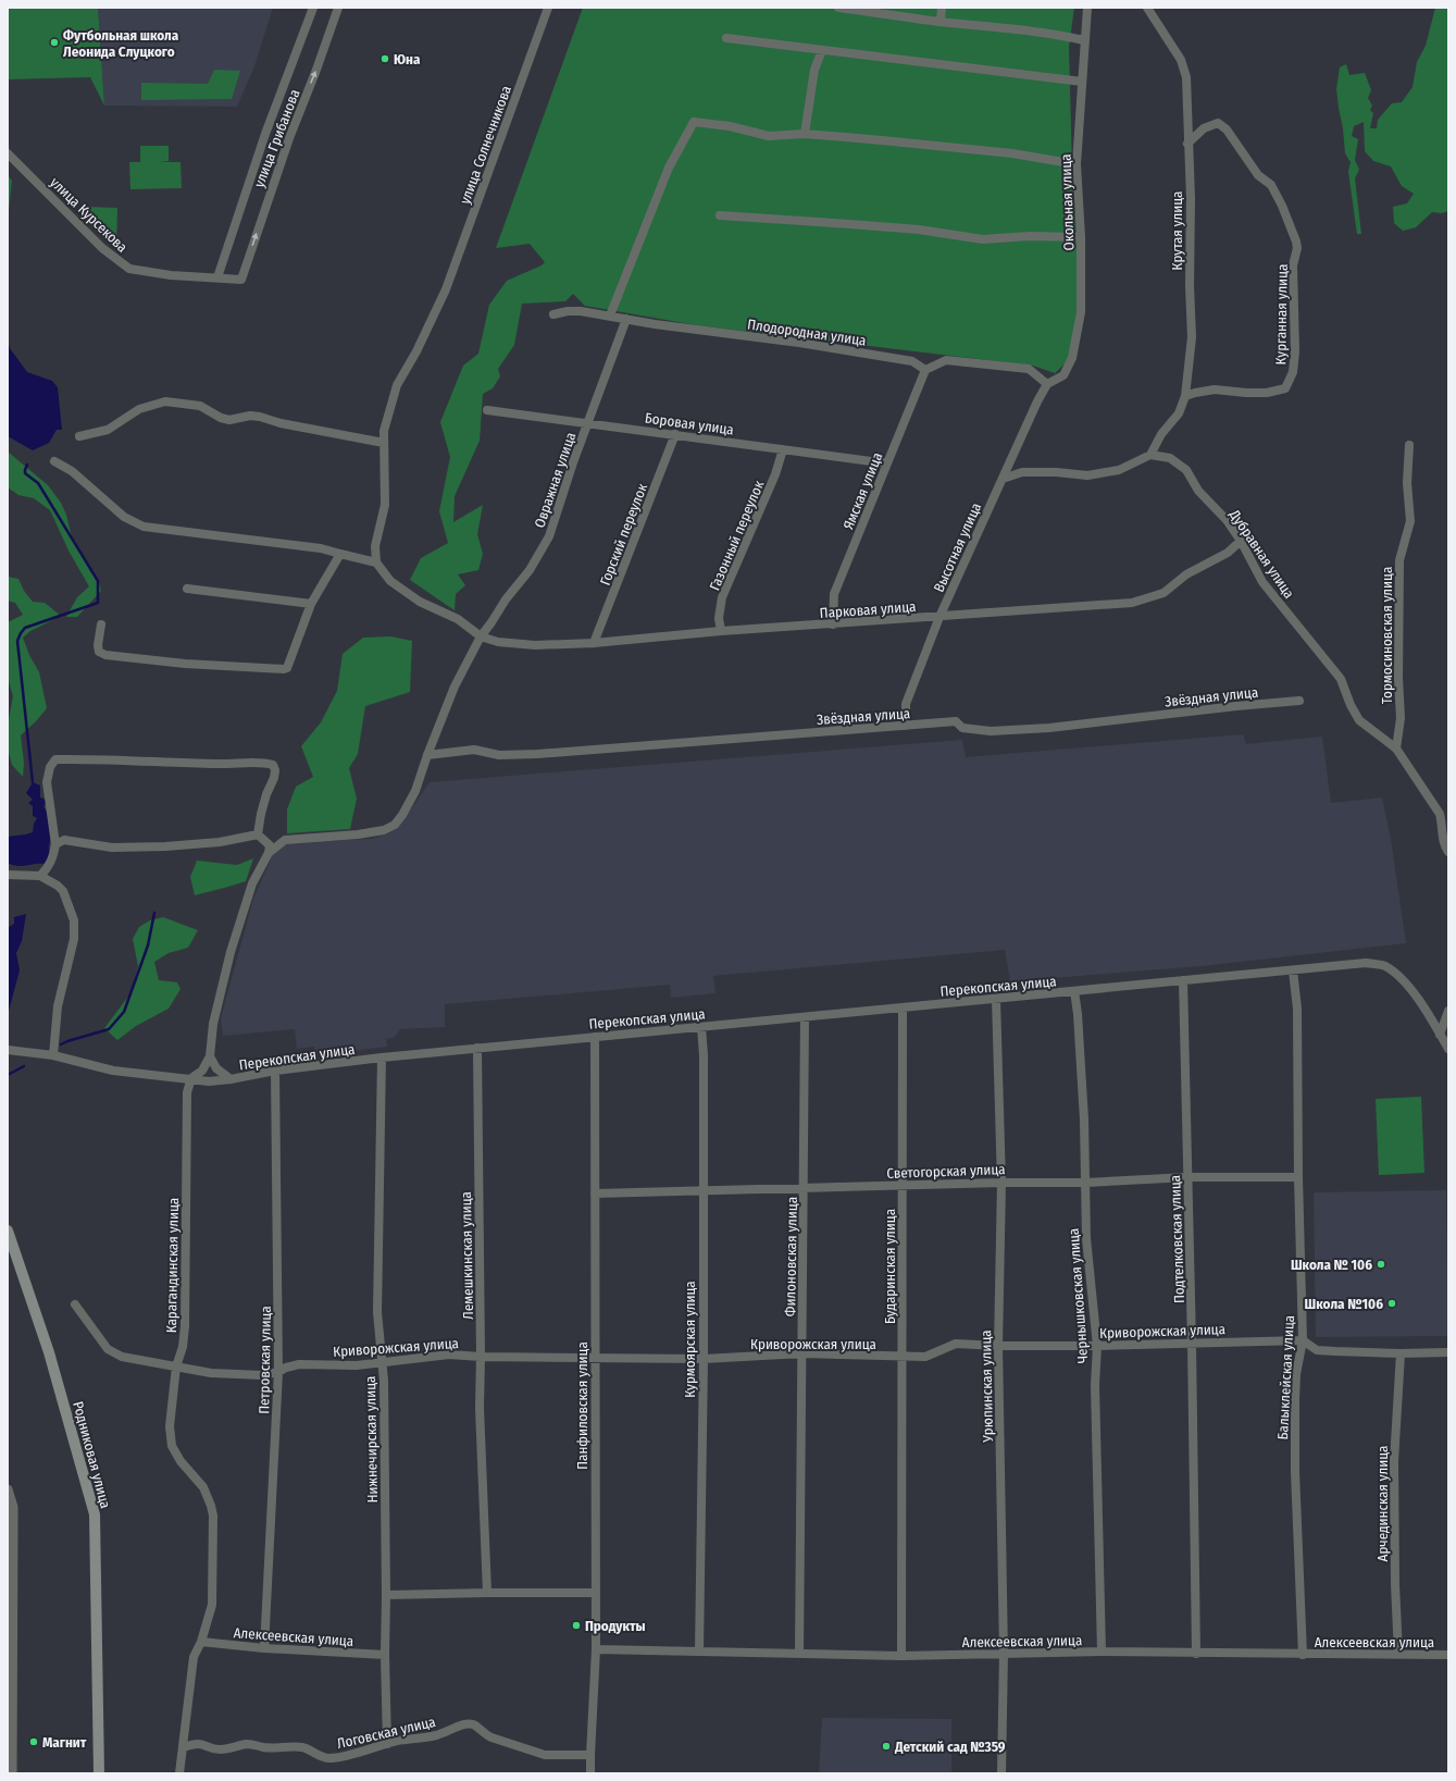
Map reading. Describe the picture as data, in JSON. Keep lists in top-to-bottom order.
{
  "streets": {
    "main road": ["Родниковая улица"],
    "street": [
      "улица Грибанова",
      "улица Солнечникова",
      "Окольная улица",
      "улица Курсекова",
      "Крутая улица",
      "Курганная улица",
      "Плодородная улица",
      "Боровая улица",
      "Овражная улица",
      "Ямская улица",
      "Горский переулок",
      "Газонный переулок",
      "Высотная улица",
      "Дубравная улица",
      "Парковая улица",
      "Тормосиновская улица",
      "Звёздная улица",
      "Перекопская улица",
      "Светогорская улица",
      "Подтелковская улица",
      "Лемешкинская улица",
      "Филоновская улица",
      "Карагандинская улица",
      "Бударинская улица",
      "Чернышковская улица",
      "Криворожская улица",
      "Курмоярская улица",
      "Петровская улица",
      "Балыклейская улица",
      "Урюпинская улица",
      "Панфиловская улица",
      "Нижнечирская улица",
      "Арчединская улица",
      "Алексеевская улица",
      "Логовская улица"
    ]
  },
  "crossings": [
    ["улица Грибанова", "улица Курсекова"],
    ["Окольная улица", "Высотная улица"],
    ["Крутая улица", "Курганная улица"],
    ["Крутая улица", "Дубравная улица"],
    ["Плодородная улица", "Овражная улица"],
    ["Плодородная улица", "Ямская улица"],
    ["Боровая улица", "Овражная улица"],
    ["Боровая улица", "Ямская улица"],
    ["Боровая улица", "Горский переулок"],
    ["Боровая улица", "Газонный переулок"],
    ["Овражная улица", "Парковая улица"],
    ["Овражная улица", "Звёздная улица"],
    ["Ямская улица", "Парковая улица"],
    ["Горский переулок", "Парковая улица"],
    ["Газонный переулок", "Парковая улица"],
    ["Высотная улица", "Парковая улица"],
    ["Высотная улица", "Звёздная улица"],
    ["Дубравная улица", "Парковая улица"],
    ["Дубравная улица", "Тормосиновская улица"],
    ["Перекопская улица", "Подтелковская улица"],
    ["Перекопская улица", "Лемешкинская улица"],
    ["Перекопская улица", "Филоновская улица"],
    ["Перекопская улица", "Карагандинская улица"],
    ["Перекопская улица", "Бударинская улица"],
    ["Перекопская улица", "Чернышковская улица"],
    ["Перекопская улица", "Курмоярская улица"],
    ["Перекопская улица", "Петровская улица"],
    ["Перекопская улица", "Балыклейская улица"],
    ["Перекопская улица", "Урюпинская улица"],
    ["Перекопская улица", "Панфиловская улица"],
    ["Перекопская улица", "Нижнечирская улица"],
    ["Светогорская улица", "Подтелковская улица"],
    ["Светогорская улица", "Филоновская улица"],
    ["Светогорская улица", "Бударинская улица"],
    ["Светогорская улица", "Чернышковская улица"],
    ["Светогорская улица", "Курмоярская улица"],
    ["Светогорская улица", "Балыклейская улица"],
    ["Светогорская улица", "Урюпинская улица"],
    ["Светогорская улица", "Панфиловская улица"],
    ["Подтелковская улица", "Криворожская улица"],
    ["Подтелковская улица", "Алексеевская улица"],
    ["Лемешкинская улица", "Криворожская улица"],
    ["Филоновская улица", "Криворожская улица"],
    ["Филоновская улица", "Алексеевская улица"],
    ["Карагандинская улица", "Криворожская улица"],
    ["Карагандинская улица", "Алексеевская улица"],
    ["Карагандинская улица", "Логовская улица"],
    ["Бударинская улица", "Криворожская улица"],
    ["Бударинская улица", "Алексеевская улица"],
    ["Чернышковская улица", "Криворожская улица"],
    ["Чернышковская улица", "Алексеевская улица"],
    ["Криворожская улица", "Курмоярская улица"],
    ["Криворожская улица", "Петровская улица"],
    ["Криворожская улица", "Балыклейская улица"],
    ["Криворожская улица", "Урюпинская улица"],
    ["Криворожская улица", "Панфиловская улица"],
    ["Криворожская улица", "Нижнечирская улица"],
    ["Криворожская улица", "Арчединская улица"],
    ["Курмоярская улица", "Алексеевская улица"],
    ["Петровская улица", "Алексеевская улица"],
    ["Балыклейская улица", "Алексеевская улица"],
    ["Урюпинская улица", "Алексеевская улица"],
    ["Панфиловская улица", "Алексеевская улица"],
    ["Панфиловская улица", "Логовская улица"],
    ["Нижнечирская улица", "Алексеевская улица"],
    ["Нижнечирская улица", "Логовская улица"],
    ["Арчединская улица", "Алексеевская улица"]
  ],
  "places": [
    "Футбольная школа Леонида Слуцкого",
    "Юна",
    "Школа № 106",
    "Школа №106",
    "Продукты",
    "Магнит",
    "Детский сад №359"
  ]
}
